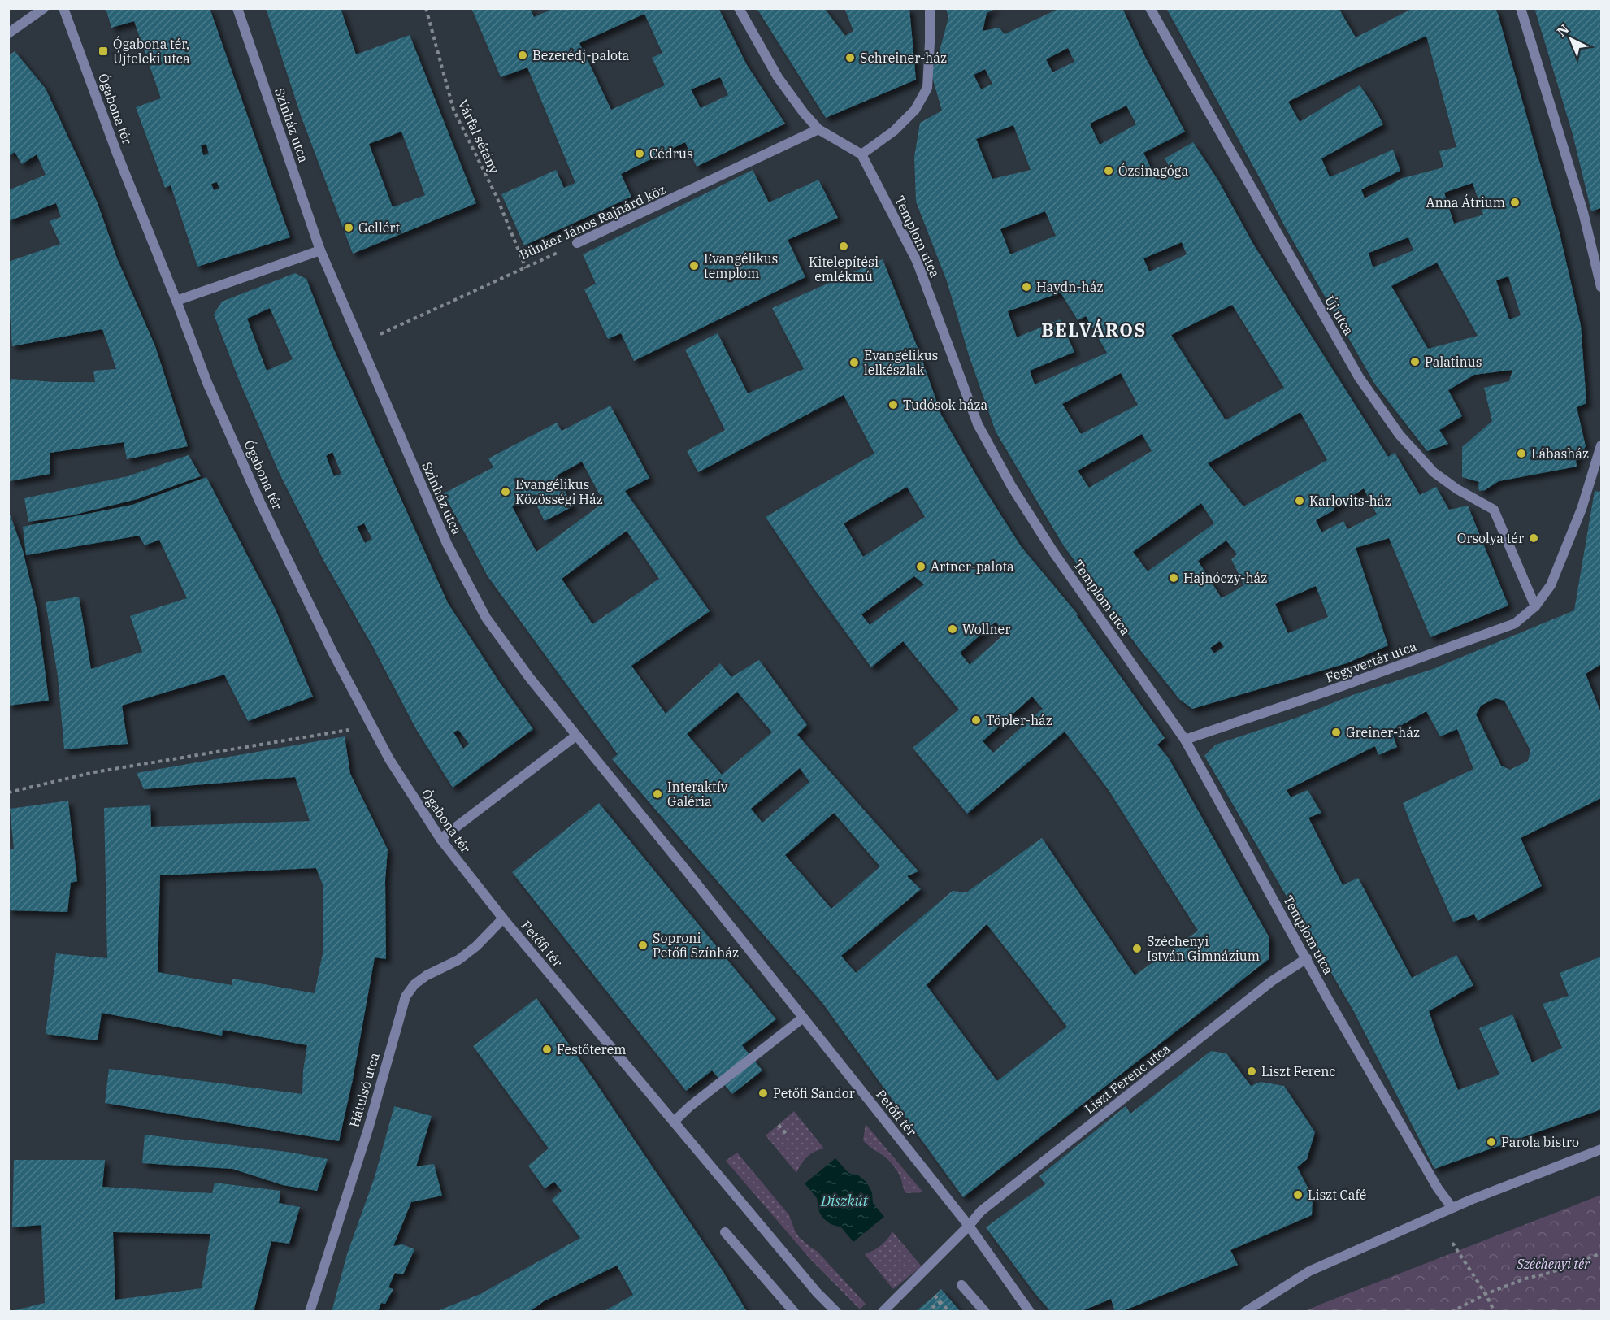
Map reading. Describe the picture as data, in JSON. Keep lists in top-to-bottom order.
{
  "streets": {
    "street": [
      "Ógabona tér",
      "Színház utca",
      "Bünker János Rajnárd köz",
      "Templom utca",
      "Új utca",
      "Fegyvertár utca",
      "Petőfi tér",
      "Liszt Ferenc utca",
      "Hátulsó utca"
    ],
    "path": ["Várfal sétány"]
  },
  "crossings": [
    ["Ógabona tér", "Petőfi tér"],
    ["Ógabona tér", "Hátulsó utca"],
    ["Színház utca", "Petőfi tér"],
    ["Várfal sétány", "Bünker János Rajnárd köz"],
    ["Templom utca", "Fegyvertár utca"],
    ["Templom utca", "Liszt Ferenc utca"],
    ["Új utca", "Fegyvertár utca"],
    ["Petőfi tér", "Liszt Ferenc utca"],
    ["Petőfi tér", "Hátulsó utca"]
  ],
  "districts": ["BELVÁROS"],
  "water": ["Díszkút"],
  "parks": ["Széchenyi tér"],
  "places": {
    "transit": ["Ógabona tér, Újteleki utca"],
    "other": [
      "Bezerédj-palota",
      "Schreiner-ház",
      "Cédrus",
      "Ózsinagóga",
      "Anna Átrium",
      "Gellért",
      "Kitelepítési emlékmű",
      "Evangélikus templom",
      "Haydn-ház",
      "Palatinus",
      "Evangélikus lelkészlak",
      "Tudósok háza",
      "Lábasház",
      "Evangélikus Közösségi Ház",
      "Karlovits-ház",
      "Orsolya tér",
      "Artner-palota",
      "Hajnóczy-ház",
      "Wollner",
      "Töpler-ház",
      "Greiner-ház",
      "Interaktív Galéria",
      "Soproni Petőfi Színház",
      "Széchenyi István Gimnázium",
      "Festőterem",
      "Liszt Ferenc",
      "Petőfi Sándor",
      "Parola bistro",
      "Liszt Café"
    ]
  },
  "north": "top left"
}
